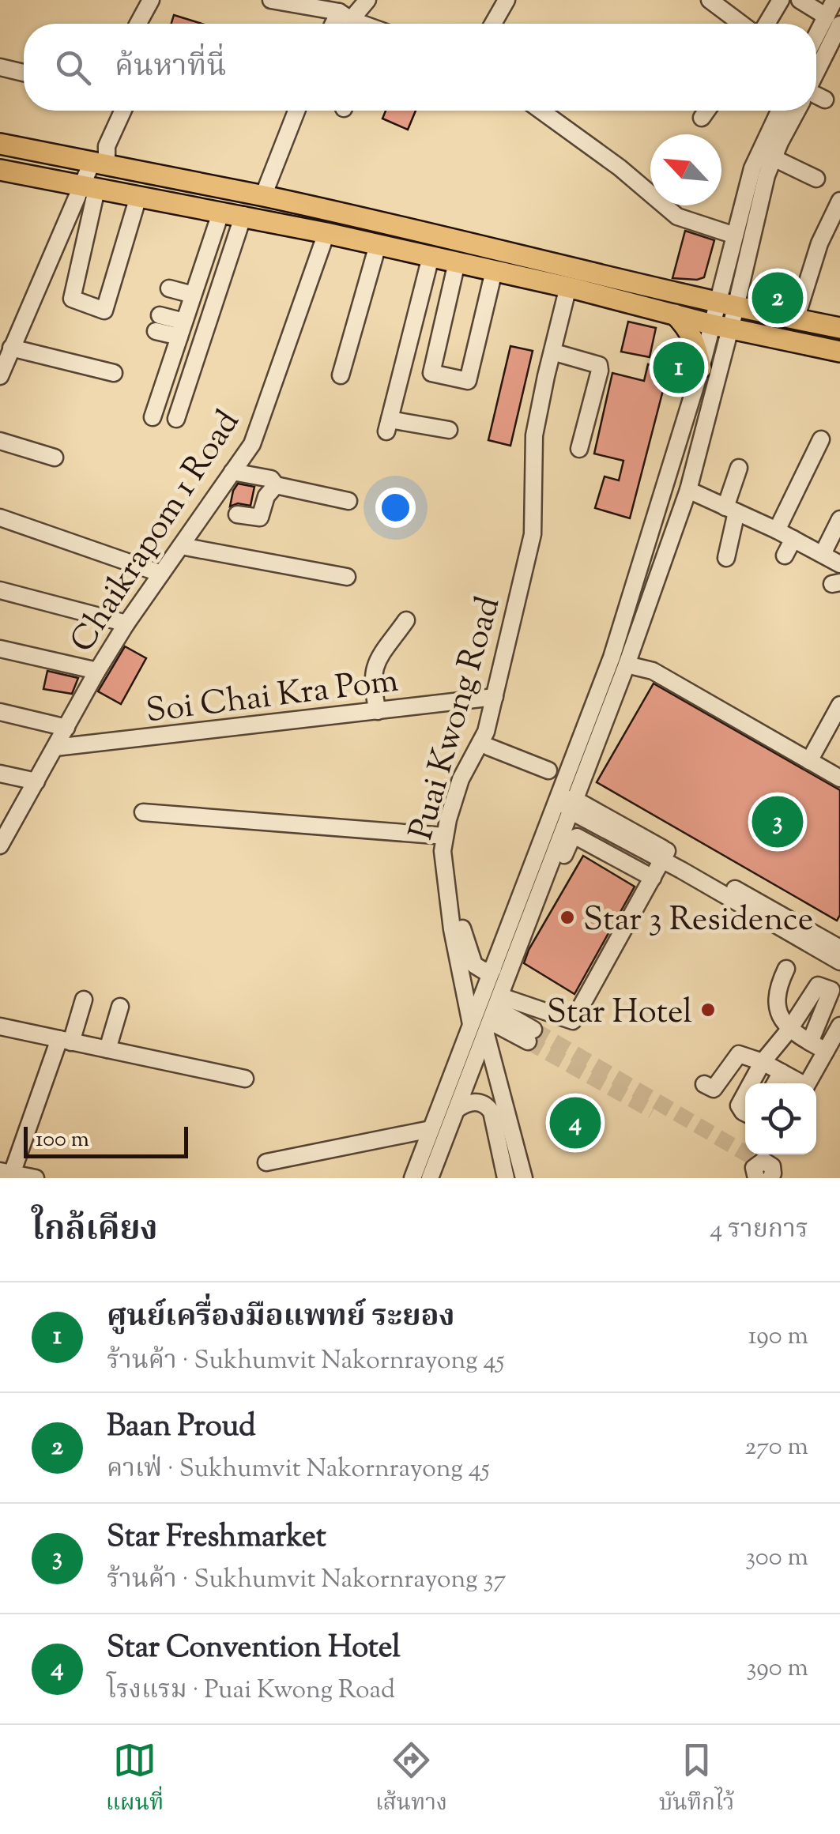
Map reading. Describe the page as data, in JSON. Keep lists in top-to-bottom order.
{
  "streets": {
    "street": ["Chaikrapom 1 Road", "Soi Chai Kra Pom", "Puai Kwong Road"]
  },
  "crossings": [
    ["Chaikrapom 1 Road", "Soi Chai Kra Pom"],
    ["Soi Chai Kra Pom", "Puai Kwong Road"]
  ],
  "places": ["Star 3 Residence", "Star Hotel"],
  "scale_bar": "100 m",
  "north": "top left",
  "page": {
    "search": "ค้นหาที่นี่",
    "pins": [
      "2",
      "1",
      "3",
      "4"
    ],
    "scale": "100 m",
    "heading": ["ใกล้เคียง", "4 รายการ"],
    "list": [
      {
        "mark": "1",
        "name": "ศูนย์เครื่องมือแพทย์ ระยอง",
        "note": "ร้านค้า · Sukhumvit Nakornrayong 45",
        "value": "190 m"
      },
      {
        "mark": "2",
        "name": "Baan Proud",
        "note": "คาเฟ่ · Sukhumvit Nakornrayong 45",
        "value": "270 m"
      },
      {
        "mark": "3",
        "name": "Star Freshmarket",
        "note": "ร้านค้า · Sukhumvit Nakornrayong 37",
        "value": "300 m"
      },
      {
        "mark": "4",
        "name": "Star Convention Hotel",
        "note": "โรงแรม · Puai Kwong Road",
        "value": "390 m"
      }
    ],
    "nav": ["แผนที่", "เส้นทาง", "บันทึกไว้"]
  }
}
